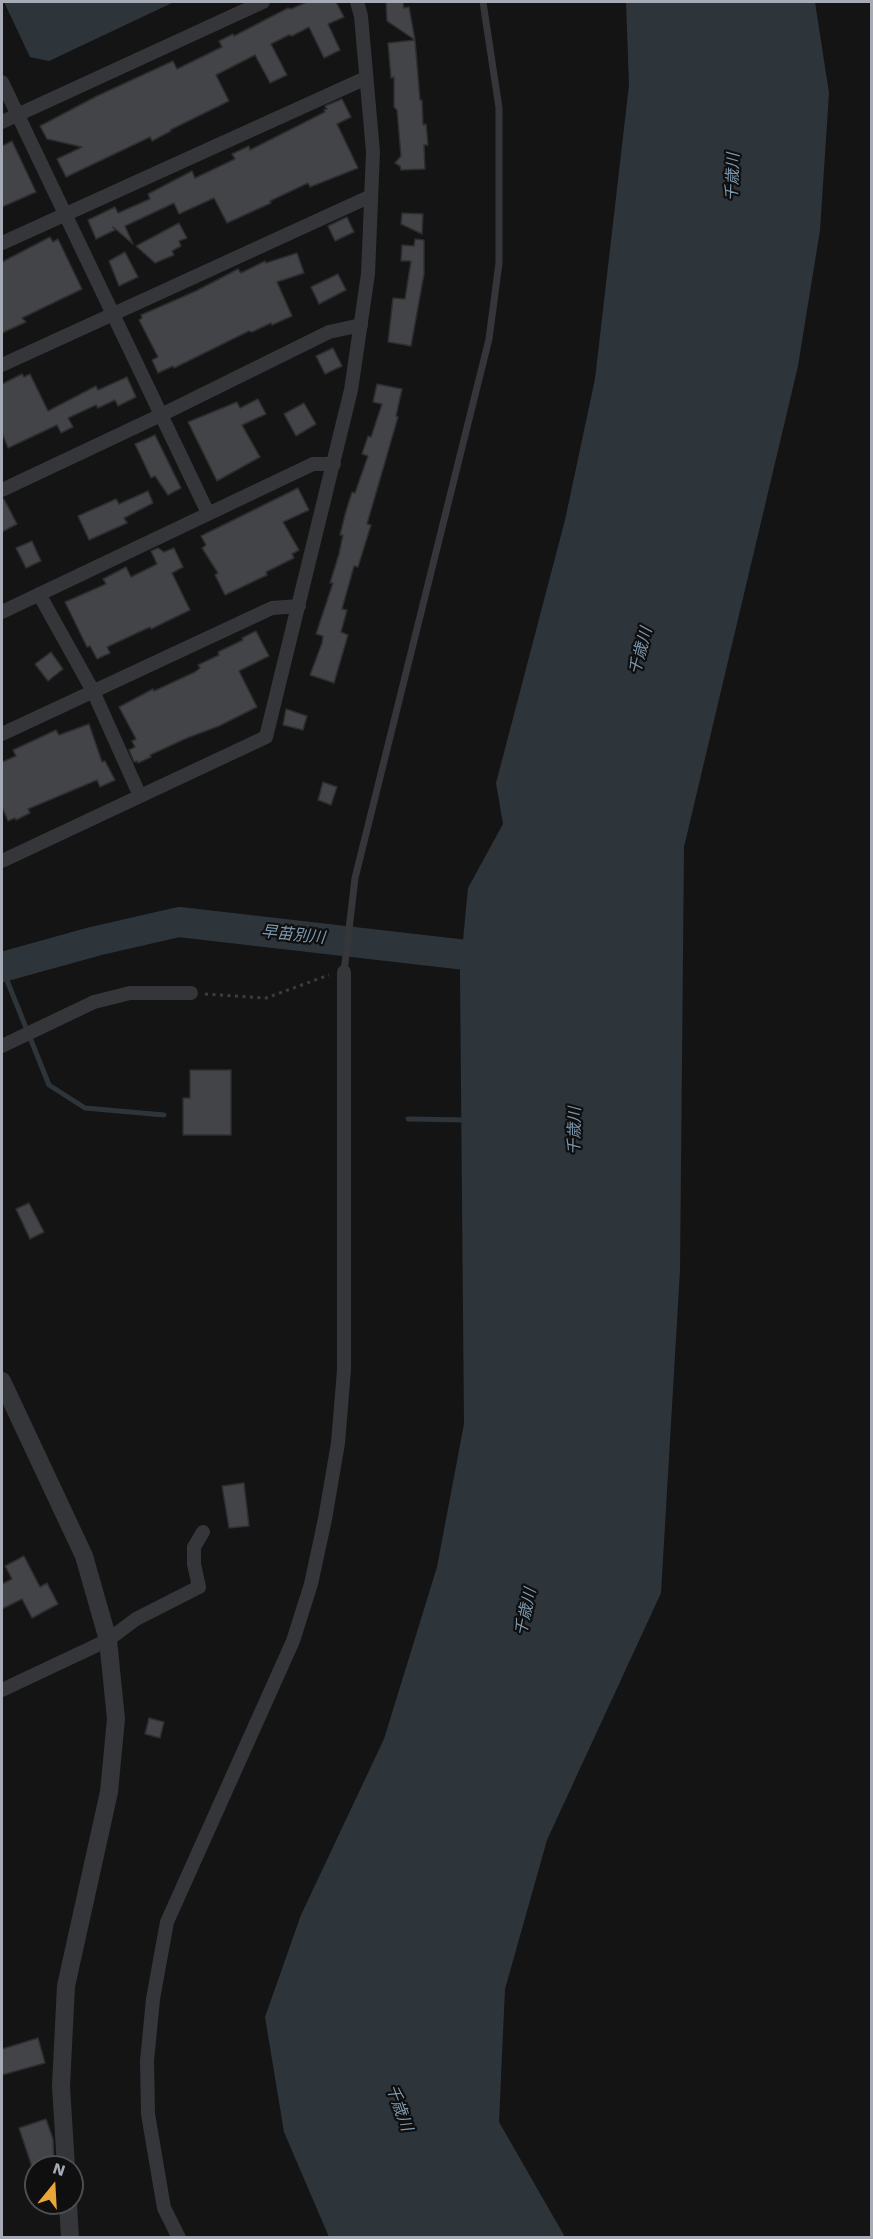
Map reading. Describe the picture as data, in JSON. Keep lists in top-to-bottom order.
{
  "water": ["千歳川", "早苗別川"],
  "north": "top"
}
